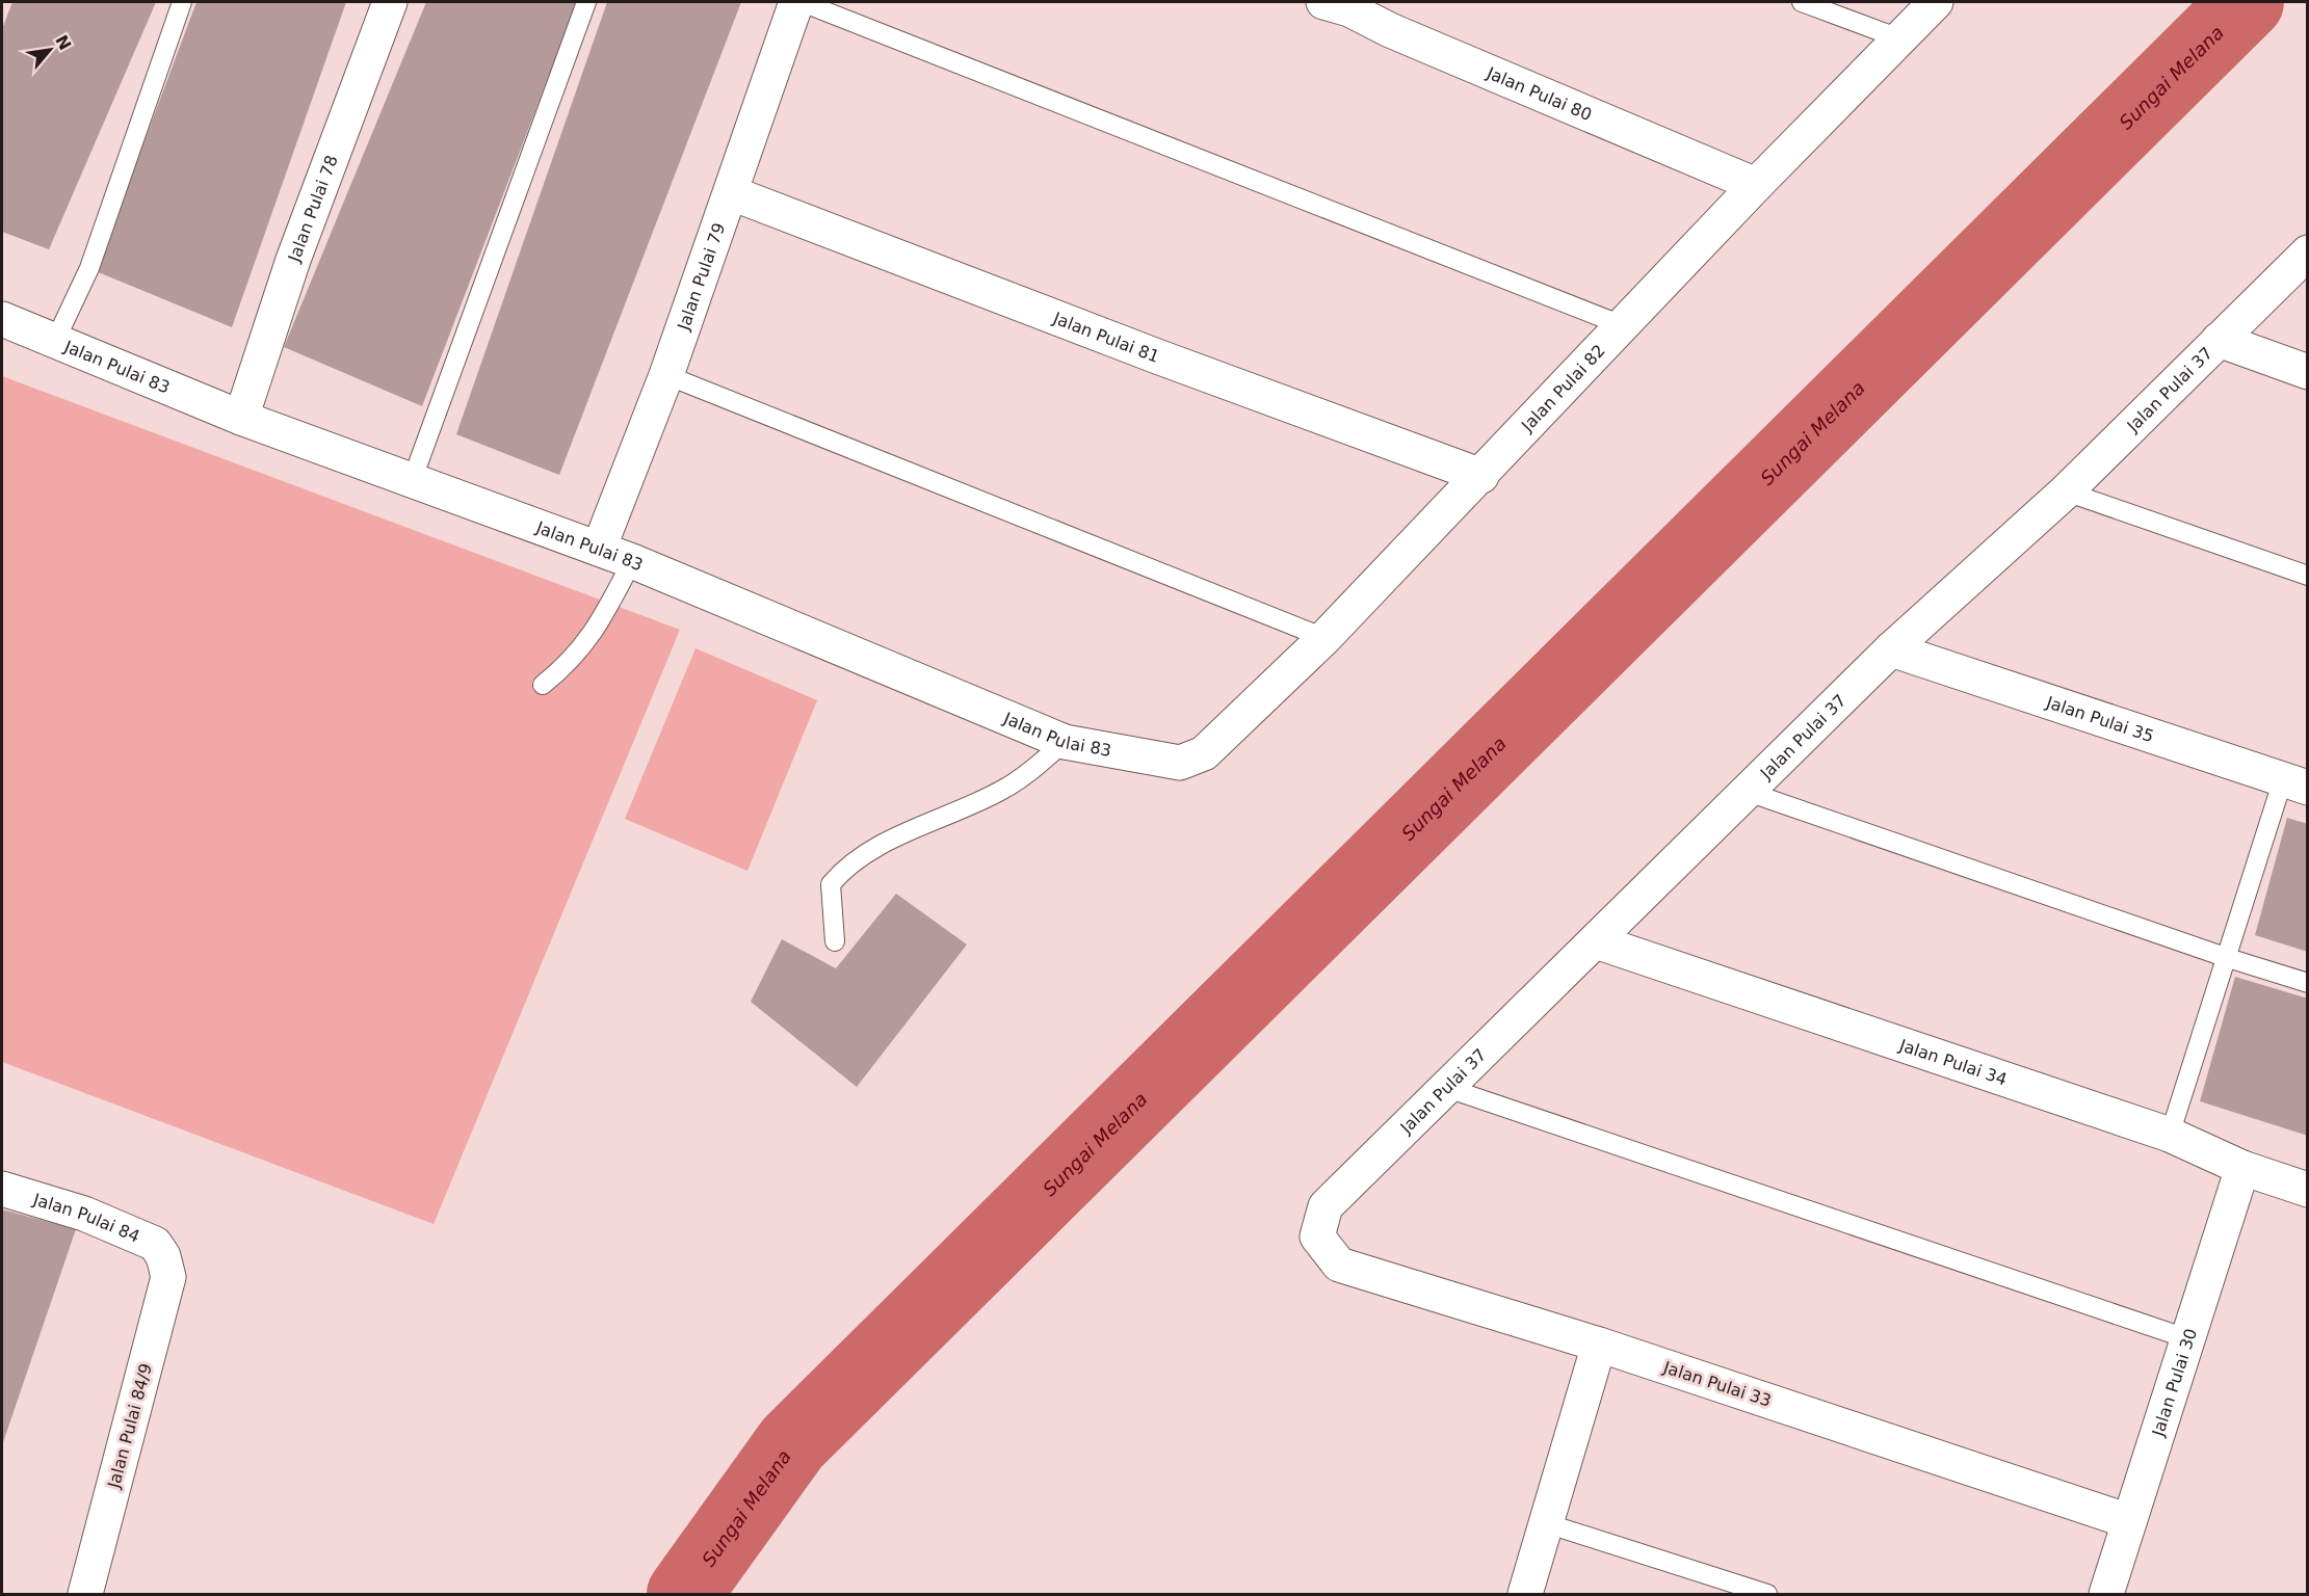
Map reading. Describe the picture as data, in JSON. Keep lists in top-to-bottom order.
{
  "streets": {
    "street": [
      "Jalan Pulai 80",
      "Jalan Pulai 78",
      "Jalan Pulai 79",
      "Jalan Pulai 81",
      "Jalan Pulai 83",
      "Jalan Pulai 82",
      "Jalan Pulai 37",
      "Jalan Pulai 35",
      "Jalan Pulai 34",
      "Jalan Pulai 84",
      "Jalan Pulai 30",
      "Jalan Pulai 33",
      "Jalan Pulai 84/9"
    ]
  },
  "crossings": [
    ["Jalan Pulai 80", "Jalan Pulai 82"],
    ["Jalan Pulai 78", "Jalan Pulai 83"],
    ["Jalan Pulai 79", "Jalan Pulai 81"],
    ["Jalan Pulai 79", "Jalan Pulai 83"],
    ["Jalan Pulai 81", "Jalan Pulai 82"],
    ["Jalan Pulai 83", "Jalan Pulai 82"],
    ["Jalan Pulai 37", "Jalan Pulai 35"],
    ["Jalan Pulai 37", "Jalan Pulai 34"],
    ["Jalan Pulai 37", "Jalan Pulai 33"],
    ["Jalan Pulai 34", "Jalan Pulai 30"],
    ["Jalan Pulai 84", "Jalan Pulai 84/9"],
    ["Jalan Pulai 30", "Jalan Pulai 33"]
  ],
  "water": ["Sungai Melana"],
  "north": "top right"
}
